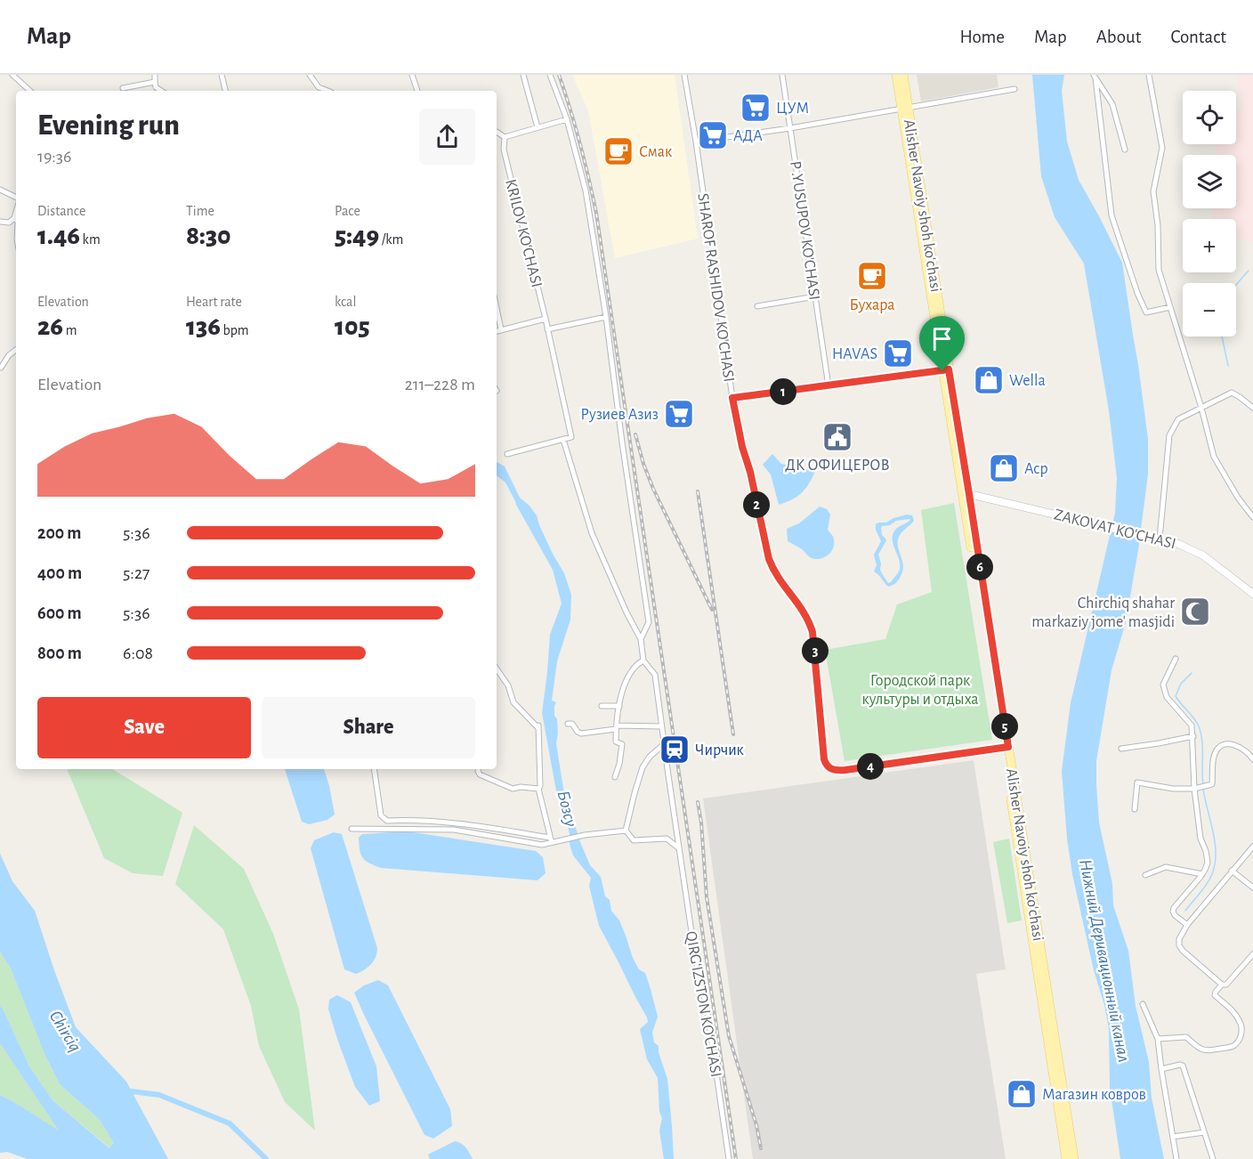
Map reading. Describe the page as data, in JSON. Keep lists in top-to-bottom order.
{
  "streets": {
    "main road": ["Alisher Navoiy shoh koʻchasi", "ZAKOVAT KO'CHASI"],
    "street": [
      "P .YUSUPOV KO'CHASI",
      "KRILOV KO‘CHASI",
      "SHAROF RASHIDOV KO'CHASI",
      "QIRG‘IZSTON KO‘CHASI"
    ]
  },
  "crossings": [
    ["Alisher Navoiy shoh koʻchasi", "SHAROF RASHIDOV KO'CHASI"],
    ["Alisher Navoiy shoh koʻchasi", "ZAKOVAT KO'CHASI"],
    ["KRILOV KO‘CHASI", "QIRG‘IZSTON KO‘CHASI"]
  ],
  "water": ["Бозсу", "Нижний Деривационный канал", "Chirciq"],
  "parks": ["Городской парк культуры и отдыха"],
  "places": {
    "supermarket": [
      "ЦУМ",
      "АДА",
      "HAVAS",
      "Рузиев Азиз"
    ],
    "cafe": ["Смак", "Бухара"],
    "shop": ["Wella", "Аср", "Магазин ковров"],
    "public building": ["ДК ОФИЦЕРОВ"],
    "mosque": ["Chirchiq shahar markaziy jome' masjidi"],
    "station": ["Чирчик"]
  },
  "page": {
    "header": "Map",
    "nav": [
      "Home",
      "Map",
      "About",
      "Contact"
    ],
    "map_buttons": ["+", "−"],
    "heading": ["Evening run", "19:36"],
    "stats": [
      ["Distance", "1.46 km"],
      ["Time", "8:30"],
      ["Pace", "5:49 /km"],
      ["Elevation", "26 m"],
      ["Heart rate", "136 bpm"],
      ["kcal", "105"]
    ],
    "chart": ["Elevation", "211–228 m"],
    "pins": [
      "1",
      "2",
      "6",
      "3",
      "5",
      "4"
    ],
    "list": [
      {
        "name": "200 m",
        "note": "5:36"
      },
      {
        "name": "400 m",
        "note": "5:27"
      },
      {
        "name": "600 m",
        "note": "5:36"
      },
      {
        "name": "800 m",
        "note": "6:08"
      }
    ],
    "buttons": ["Save", "Share"]
  }
}
